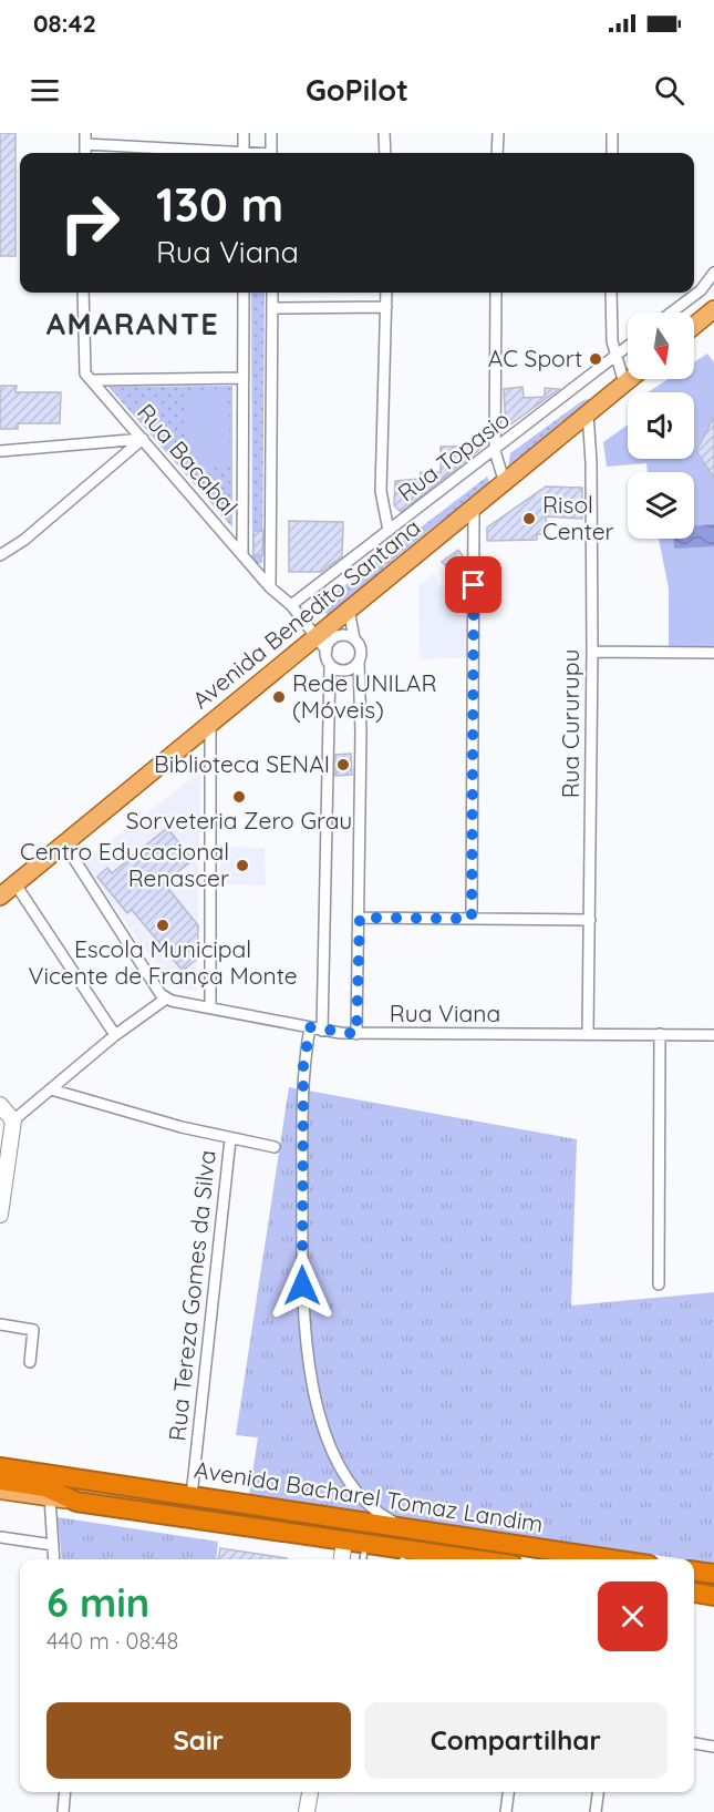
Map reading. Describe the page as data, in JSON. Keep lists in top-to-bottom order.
{
  "streets": {
    "highway": ["Avenida Bacharel Tomaz Landim"],
    "main road": ["Avenida Benedito Santana"],
    "street": [
      "Rua Topasio",
      "Rua Bacabal",
      "Rua Cururupu",
      "Rua Viana",
      "Rua Tereza Gomes da Silva"
    ]
  },
  "crossings": [
    ["Rua Topasio", "Rua Bacabal"],
    ["Rua Bacabal", "Avenida Benedito Santana"],
    ["Avenida Benedito Santana", "Rua Cururupu"],
    ["Rua Cururupu", "Rua Viana"],
    ["Rua Tereza Gomes da Silva", "Avenida Bacharel Tomaz Landim"]
  ],
  "districts": ["AMARANTE"],
  "places": [
    "AC Sport",
    "Risol Center",
    "Rede UNILAR (Móveis)",
    "Biblioteca SENAI",
    "Sorveteria Zero Grau",
    "Centro Educacional Renascer",
    "Escola Municipal Vicente de França Monte"
  ],
  "north": "bottom",
  "page": {
    "status": "08:42",
    "header": "GoPilot",
    "turn": ["130 m", "Rua Viana"],
    "heading": ["6 min", "440 m · 08:48"],
    "buttons": ["Sair", "Compartilhar"]
  }
}
